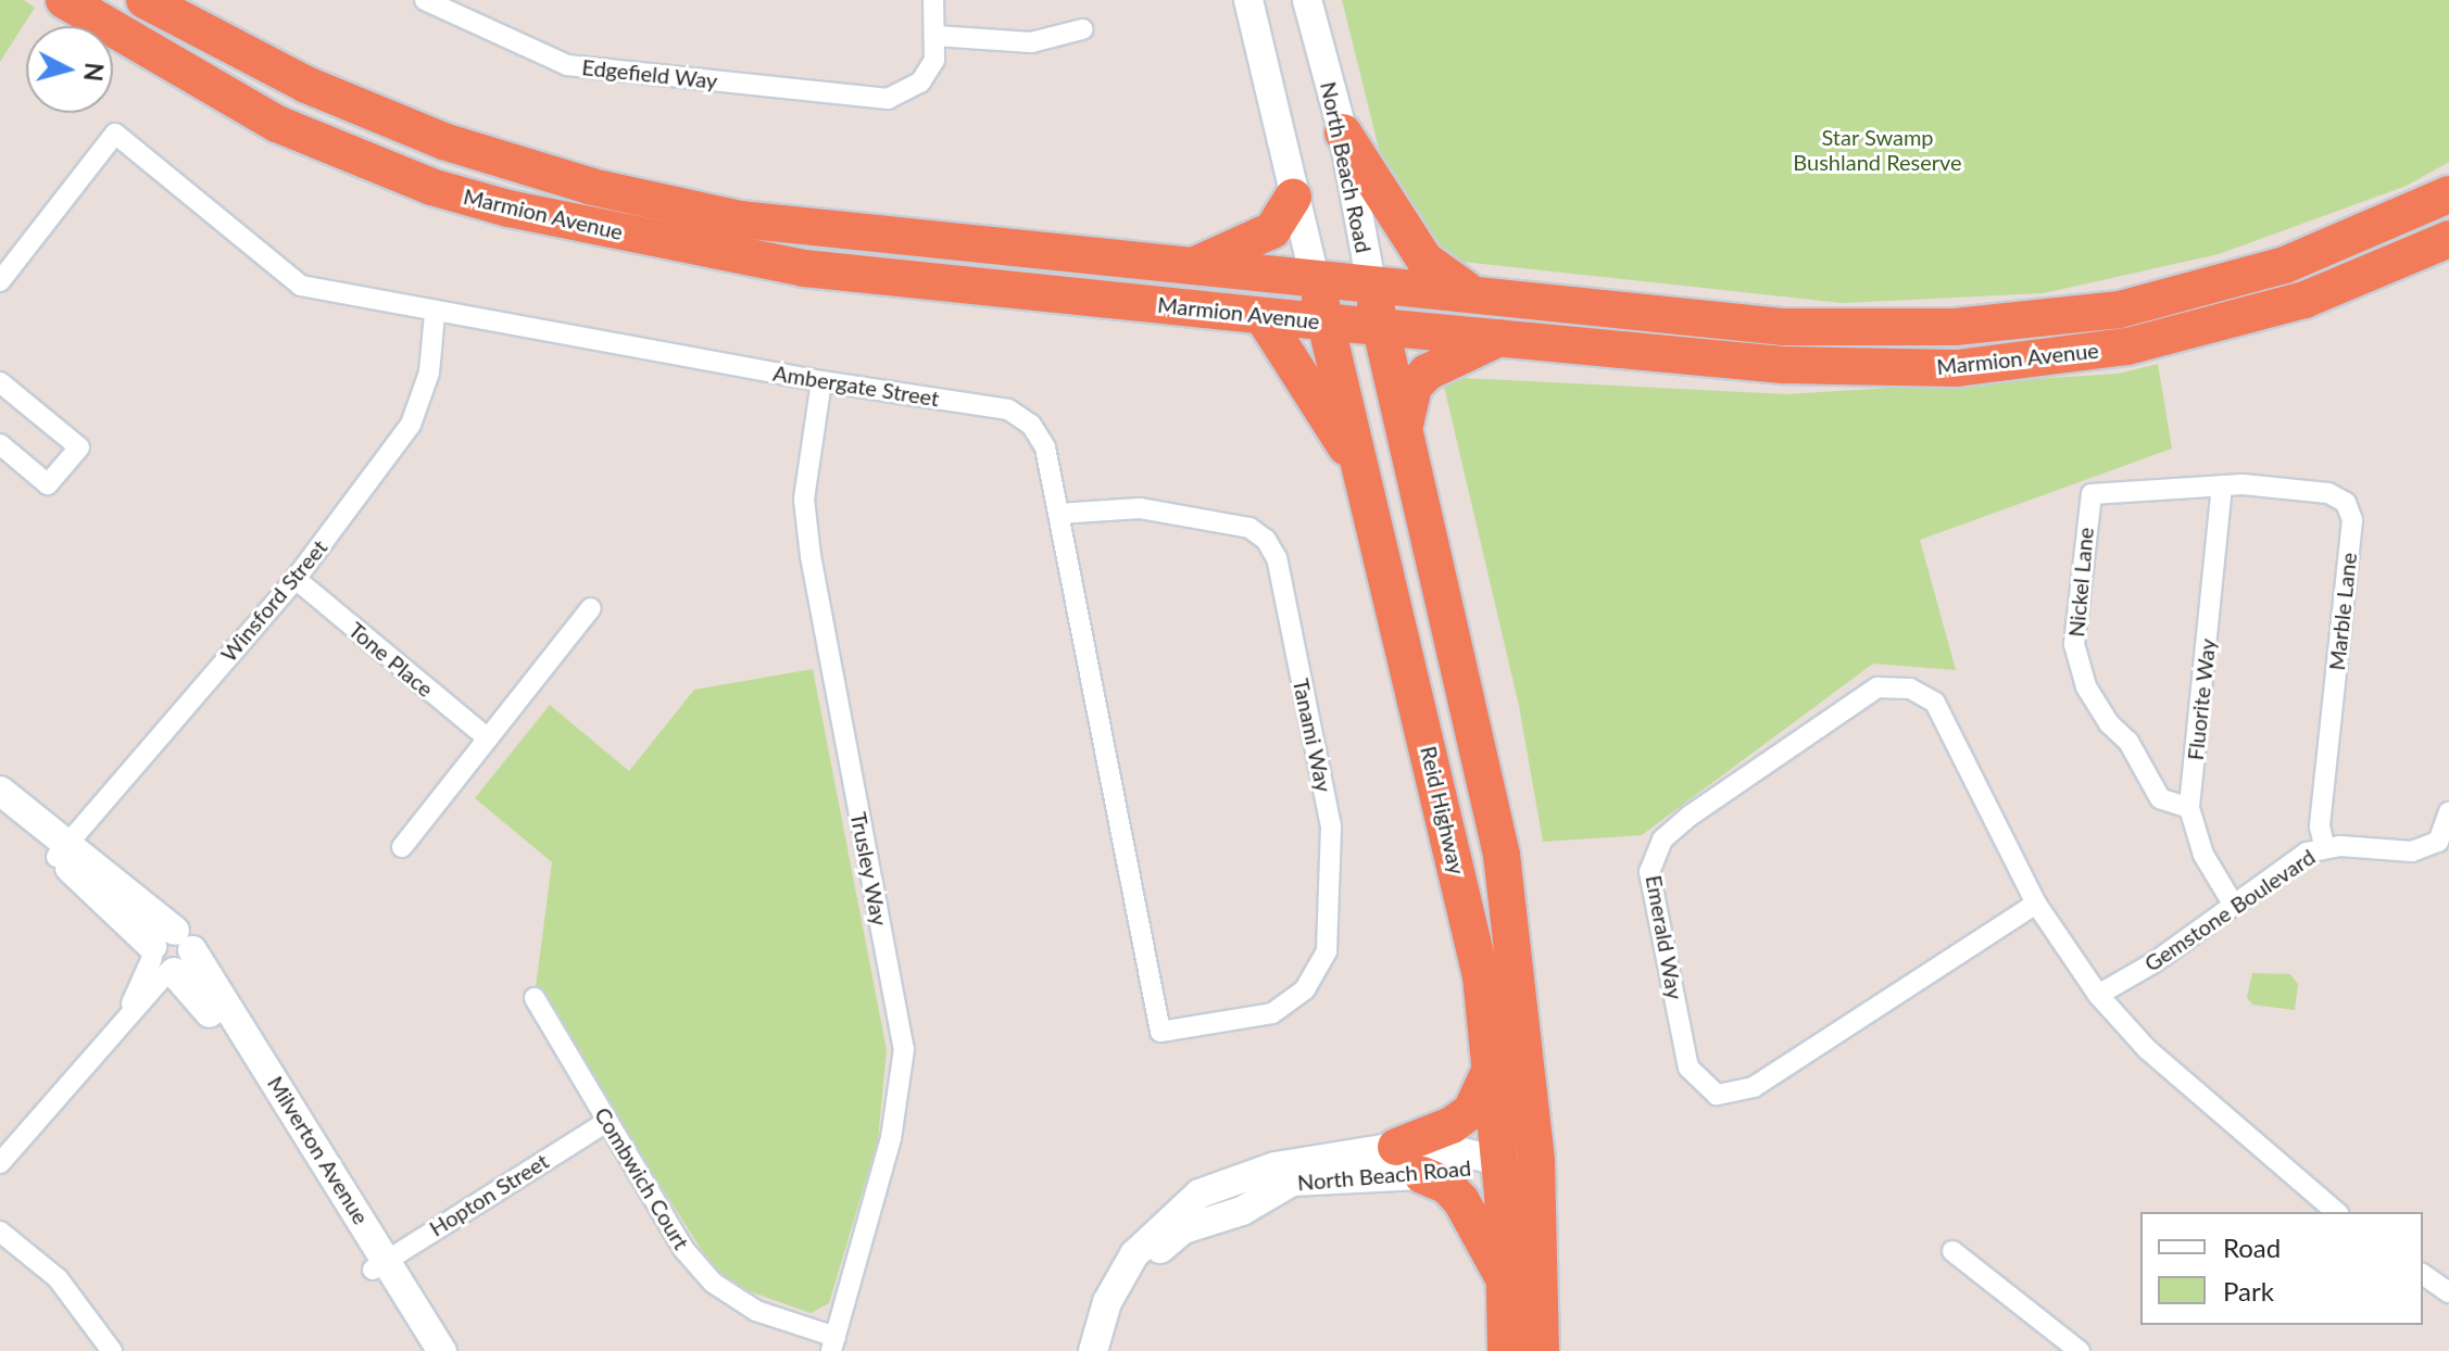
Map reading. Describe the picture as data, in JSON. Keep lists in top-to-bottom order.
{
  "streets": {
    "highway": ["Marmion Avenue", "Reid Highway"],
    "main road": ["North Beach Road", "Milverton Avenue"],
    "street": [
      "Edgefield Way",
      "Ambergate Street",
      "Nickel Lane",
      "Winsford Street",
      "Marble Lane",
      "Tone Place",
      "Fluorite Way",
      "Tanami Way",
      "Trusley Way",
      "Gemstone Boulevard",
      "Emerald Way",
      "Combwich Court",
      "Hopton Street"
    ]
  },
  "crossings": [
    ["North Beach Road", "Marmion Avenue"],
    ["North Beach Road", "Reid Highway"],
    ["Marmion Avenue", "Reid Highway"],
    ["Ambergate Street", "Winsford Street"],
    ["Ambergate Street", "Tanami Way"],
    ["Ambergate Street", "Trusley Way"],
    ["Nickel Lane", "Marble Lane"],
    ["Nickel Lane", "Fluorite Way"],
    ["Winsford Street", "Tone Place"],
    ["Winsford Street", "Milverton Avenue"],
    ["Marble Lane", "Fluorite Way"],
    ["Marble Lane", "Gemstone Boulevard"],
    ["Fluorite Way", "Gemstone Boulevard"],
    ["Trusley Way", "Combwich Court"],
    ["Gemstone Boulevard", "Emerald Way"],
    ["Milverton Avenue", "Hopton Street"],
    ["Combwich Court", "Hopton Street"]
  ],
  "parks": ["Star Swamp Bushland Reserve"],
  "legend": ["Road", "Park"],
  "north": "right"
}
